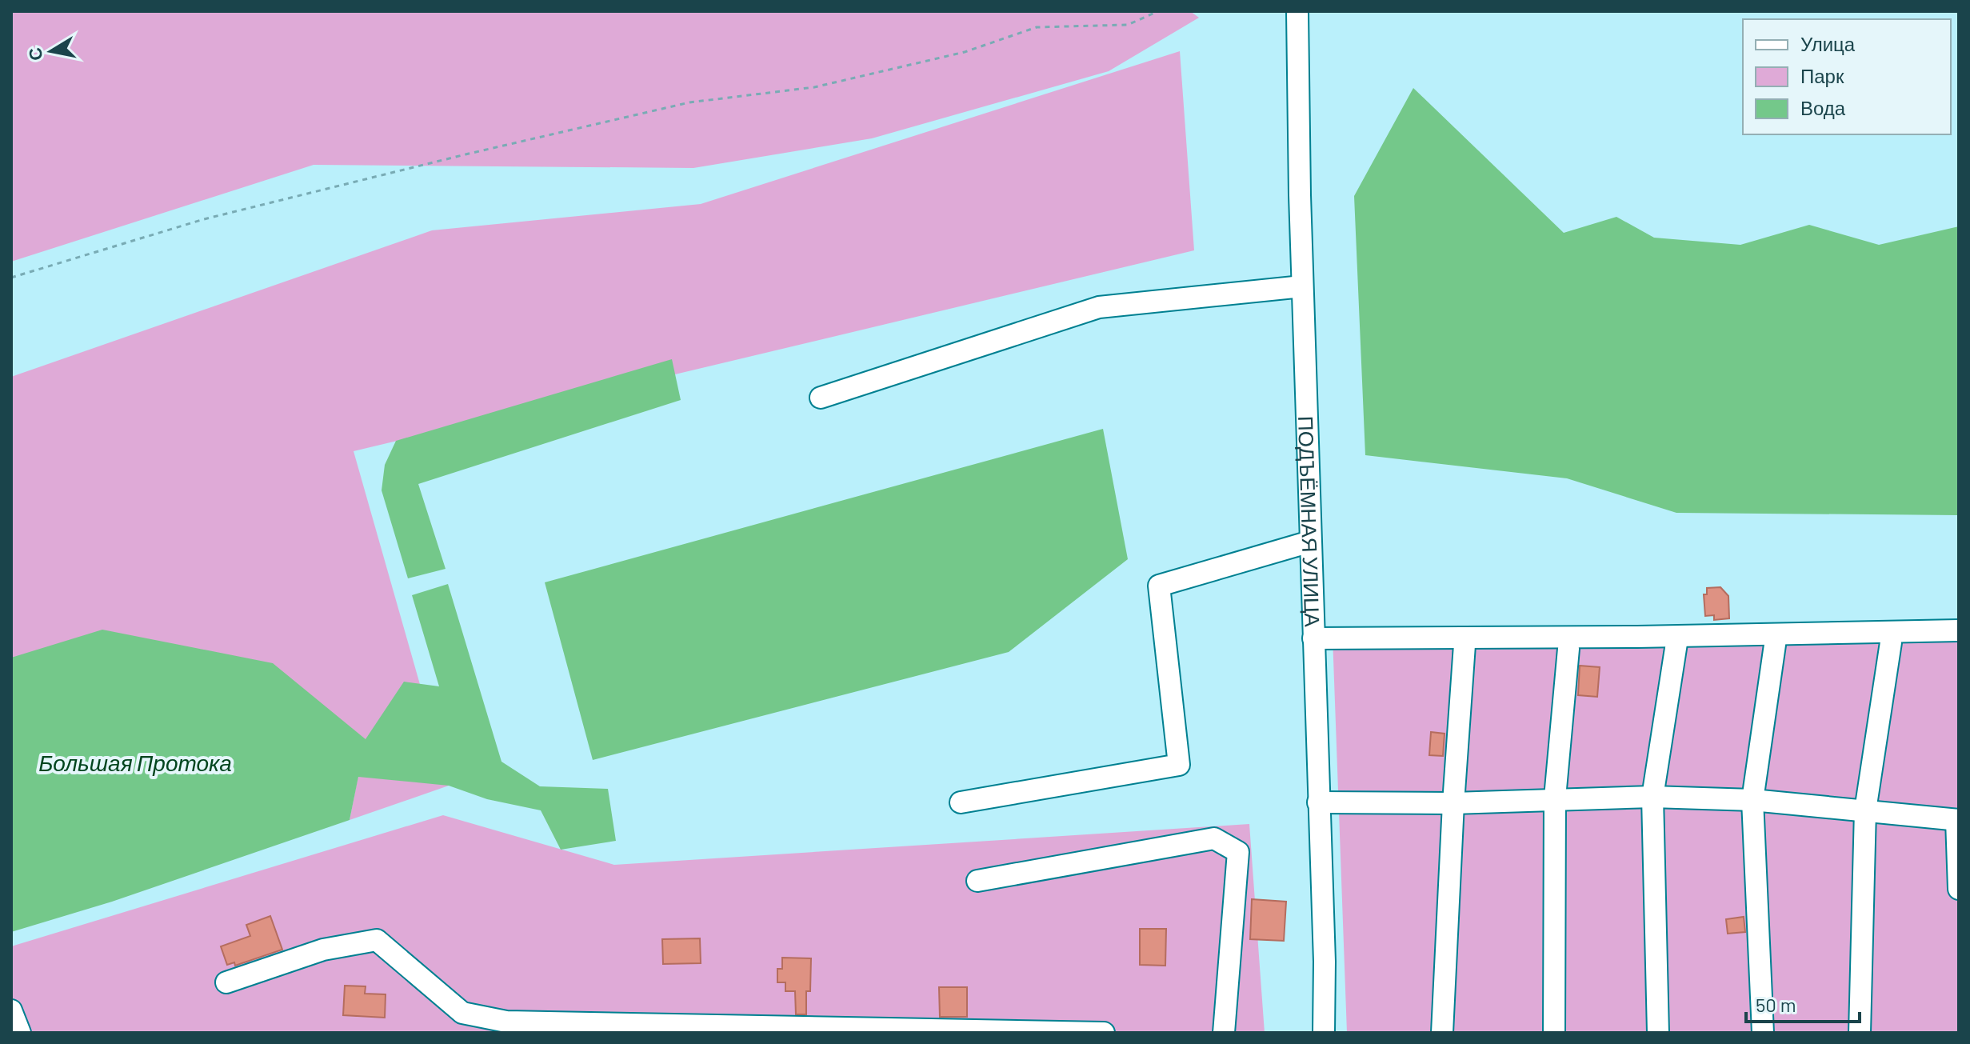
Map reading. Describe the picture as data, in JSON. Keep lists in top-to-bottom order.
{
  "streets": {
    "street": ["ПОДЪЁМНАЯ УЛИЦА"]
  },
  "water": ["Большая Протока"],
  "legend": ["Улица", "Парк", "Вода"],
  "scale_bar": "50 m",
  "north": "left"
}
